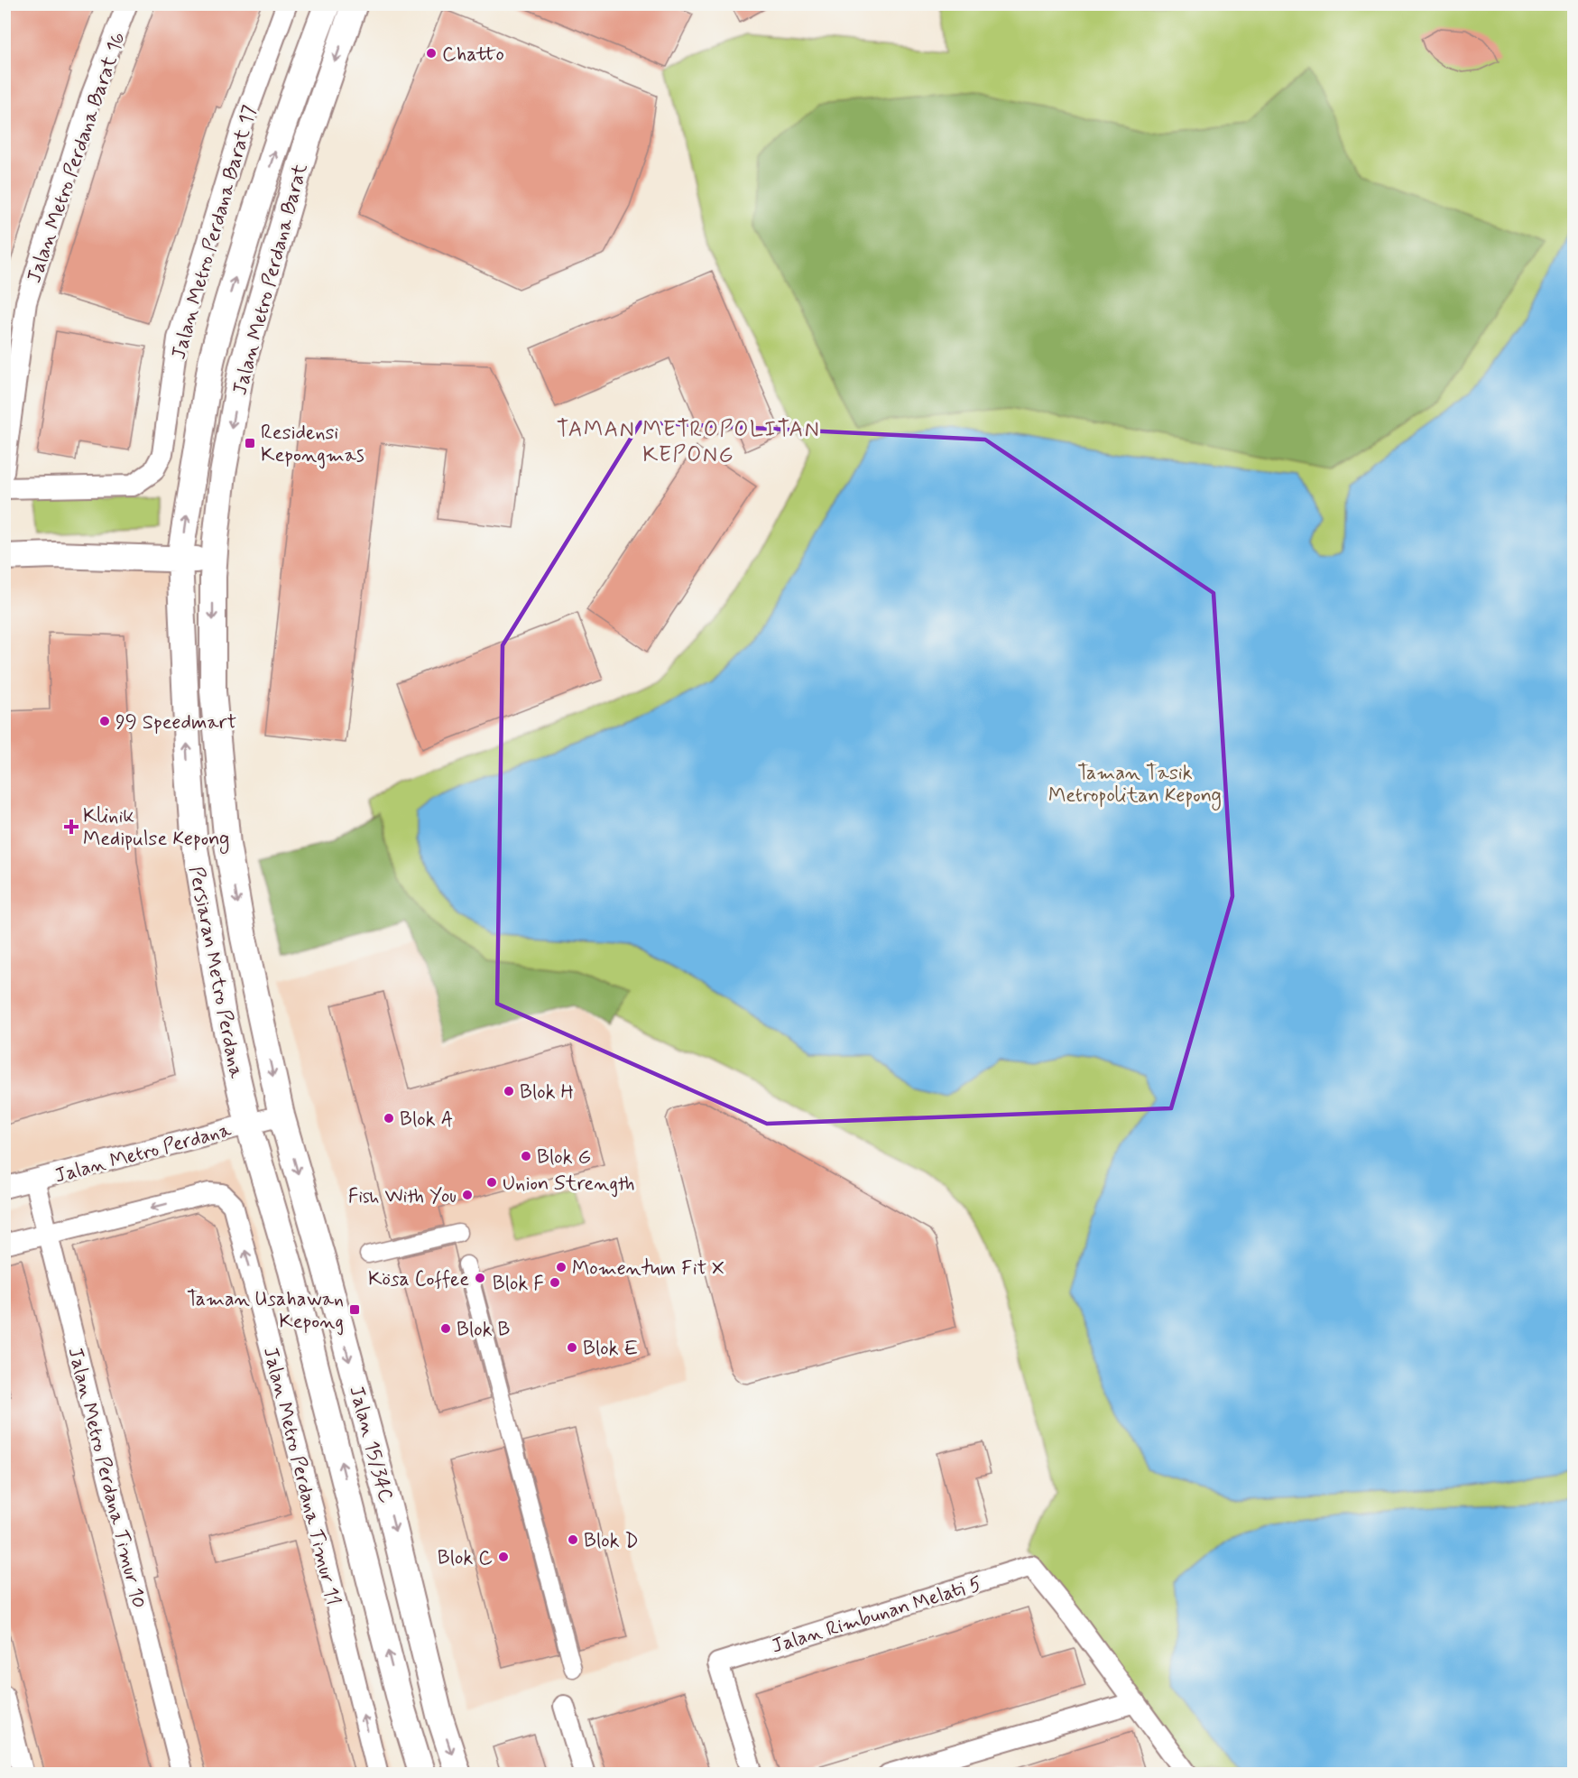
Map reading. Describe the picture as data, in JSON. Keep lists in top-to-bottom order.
{
  "streets": {
    "street": [
      "Jalan Metro Perdana Barat 16",
      "Jalan Metro Perdana Barat 17",
      "Jalan Metro Perdana Barat",
      "Persiaran Metro Perdana",
      "Jalan Metro Perdana",
      "Jalan 15/34C",
      "Jalan Metro Perdana Timur 11",
      "Jalan Metro Perdana Timur 10",
      "Jalan Rimbunan Melati 5"
    ]
  },
  "crossings": [
    ["Jalan Metro Perdana Barat", "Persiaran Metro Perdana"],
    ["Persiaran Metro Perdana", "Jalan Metro Perdana"],
    ["Persiaran Metro Perdana", "Jalan 15/34C"],
    ["Jalan Metro Perdana", "Jalan 15/34C"],
    ["Jalan Metro Perdana", "Jalan Metro Perdana Timur 10"],
    ["Jalan Metro Perdana Timur 11", "Jalan Metro Perdana Timur 10"]
  ],
  "one_way": ["Jalan Metro Perdana Timur 11"],
  "districts": ["TAMAN METROPOLITAN KEPONG"],
  "parks": ["Taman Tasik Metropolitan Kepong"],
  "places": {
    "other": [
      "Chatto",
      "99 Speedmart",
      "Blok H",
      "Blok A",
      "Blok G",
      "Union Strength",
      "Fish With You",
      "Momentum Fit X",
      "Kösa Coffee",
      "Blok F",
      "Blok B",
      "Blok E",
      "Blok D",
      "Blok C"
    ],
    "transit": ["Residensi Kepongmas", "Taman Usahawan Kepong"],
    "health": ["Klinik Medipulse Kepong"]
  }
}
